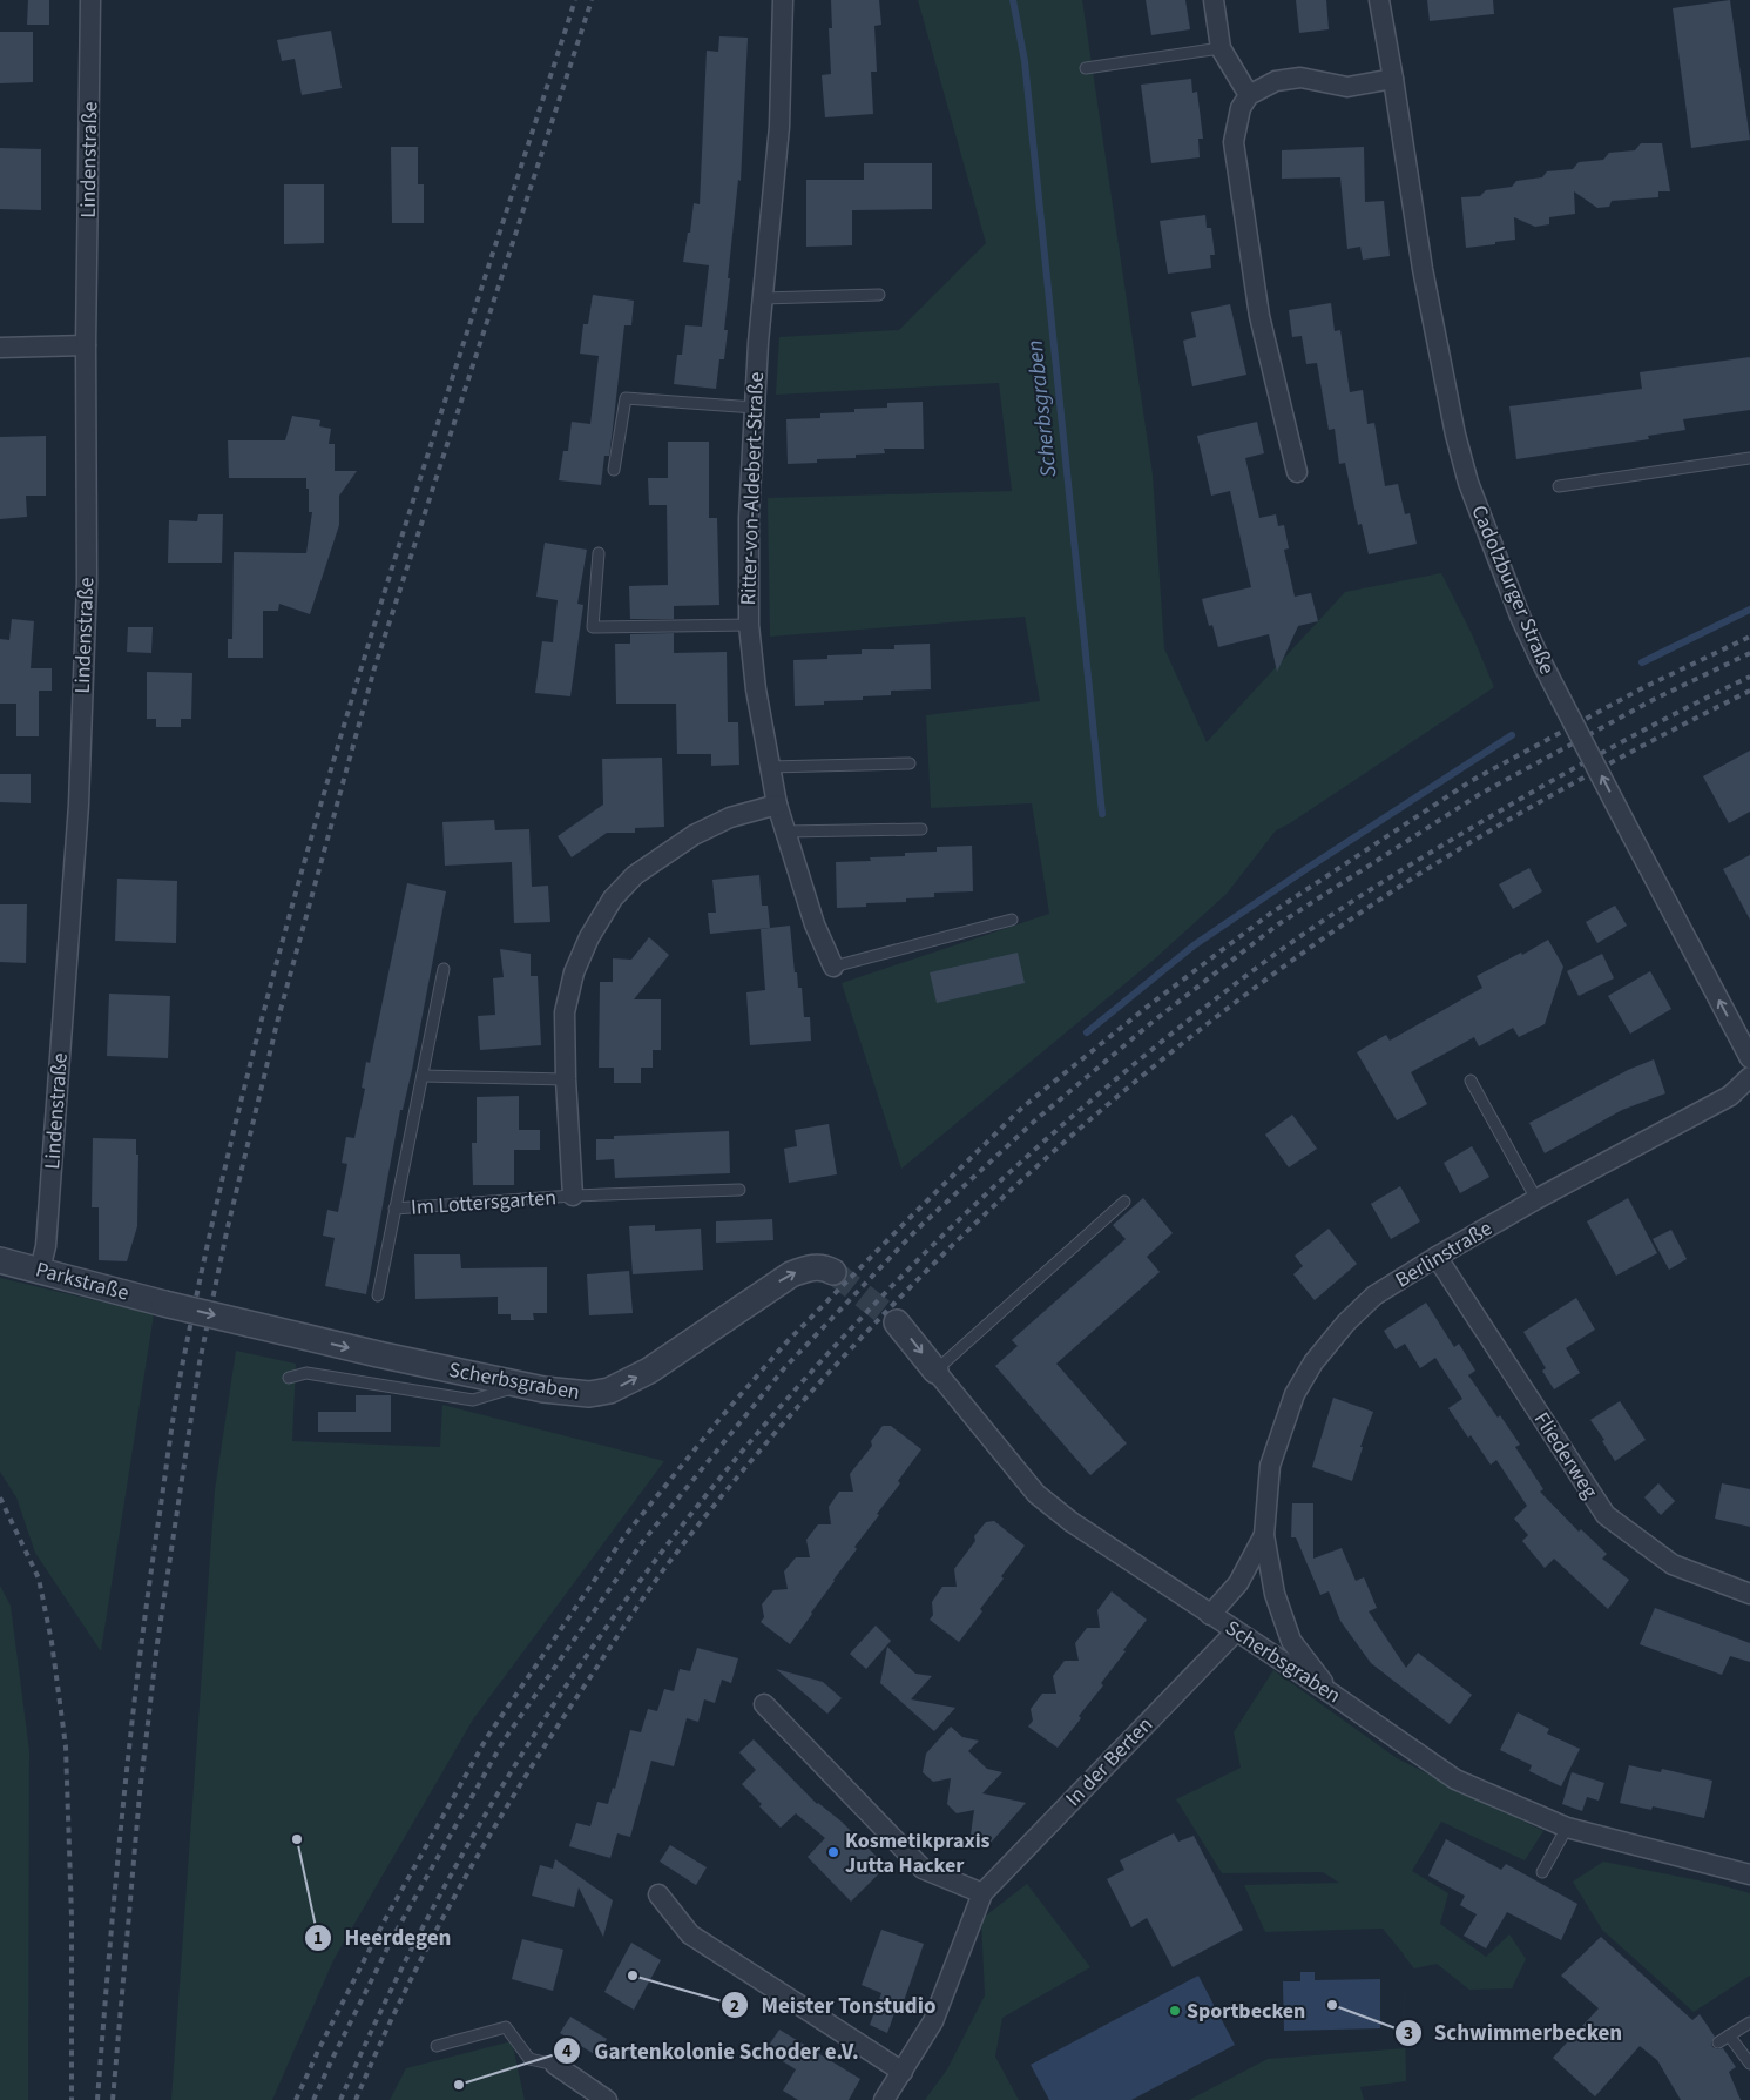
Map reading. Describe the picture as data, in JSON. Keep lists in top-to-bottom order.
{
  "streets": {
    "street": [
      "Lindenstraße",
      "Ritter-von-Aldebert-Straße",
      "Cadolzburger Straße",
      "Im Lottersgarten",
      "Berlinstraße",
      "Parkstraße",
      "Scherbsgraben",
      "Fliederweg",
      "In der Berten"
    ]
  },
  "crossings": [
    ["Lindenstraße", "Parkstraße"],
    ["Ritter-von-Aldebert-Straße", "Im Lottersgarten"],
    ["Berlinstraße", "Scherbsgraben"],
    ["Berlinstraße", "Fliederweg"],
    ["Parkstraße", "Scherbsgraben"],
    ["Scherbsgraben", "In der Berten"]
  ],
  "one_way": ["Scherbsgraben"],
  "water": ["Scherbsgraben"],
  "places": [
    "Heerdegen",
    "Kosmetikpraxis Jutta Hacker",
    "Meister Tonstudio",
    "Schwimmerbecken",
    "Sportbecken",
    "Gartenkolonie Schoder e.V."
  ]
}
